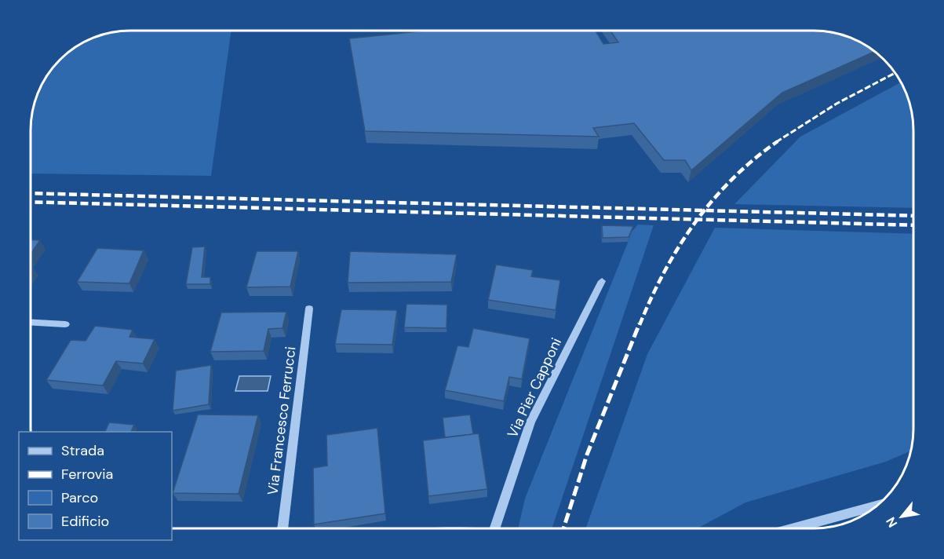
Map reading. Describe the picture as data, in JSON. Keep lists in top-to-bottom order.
{
  "streets": {
    "street": ["Via Pier Capponi", "Via Francesco Ferrucci"]
  },
  "legend": [
    "Strada",
    "Ferrovia",
    "Parco",
    "Edificio"
  ],
  "north": "bottom left"
}
